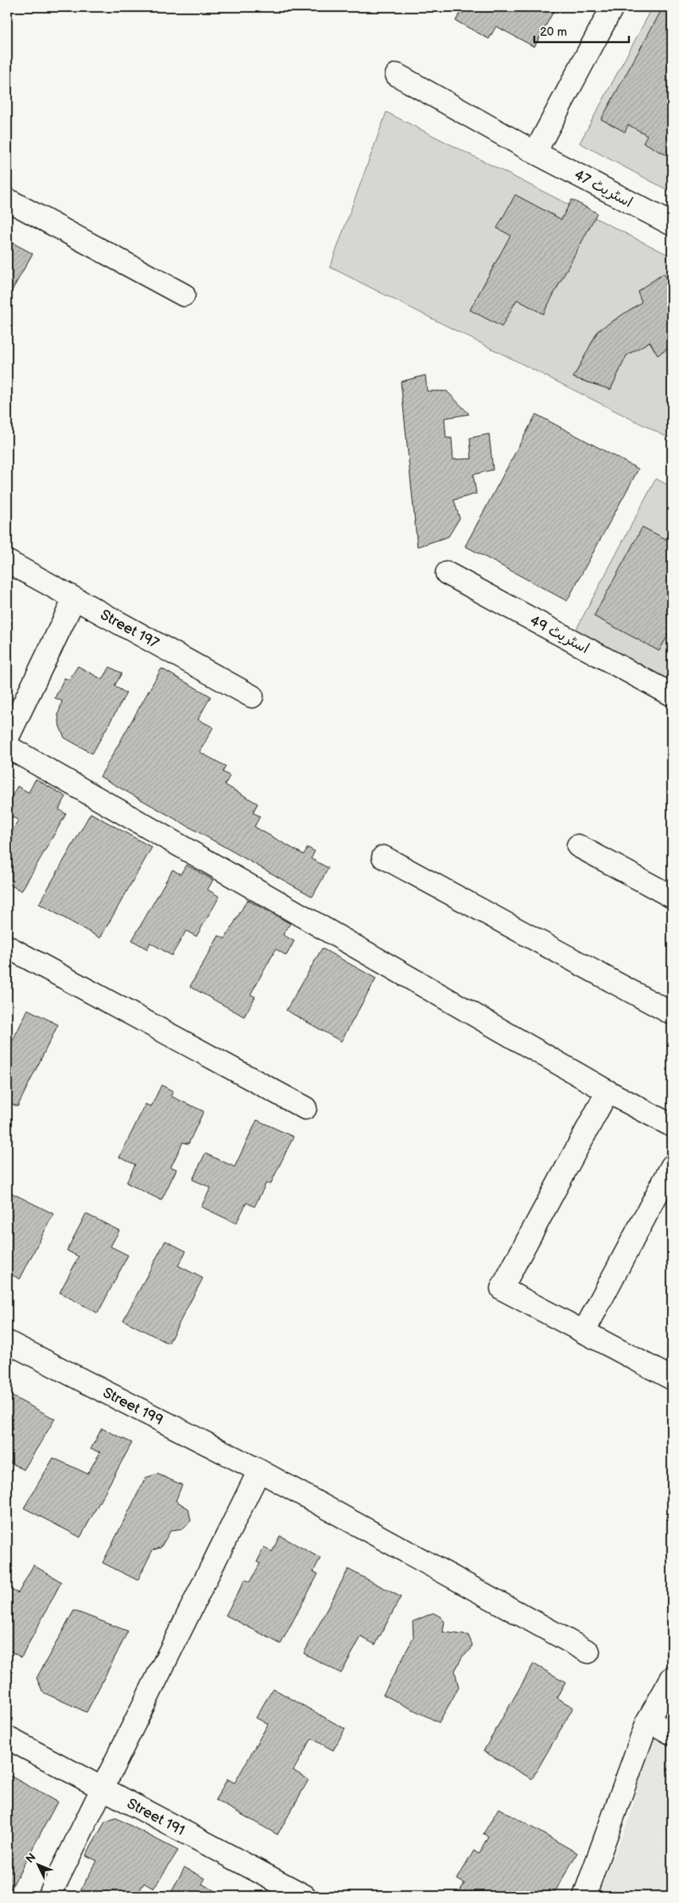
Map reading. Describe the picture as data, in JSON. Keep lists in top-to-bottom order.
{
  "streets": {
    "street": [
      "اسٹریٹ 47",
      "Street 197",
      "اسٹریٹ 49",
      "Street 199",
      "Street 191"
    ]
  },
  "scale_bar": "20 m",
  "north": "top left"
}
